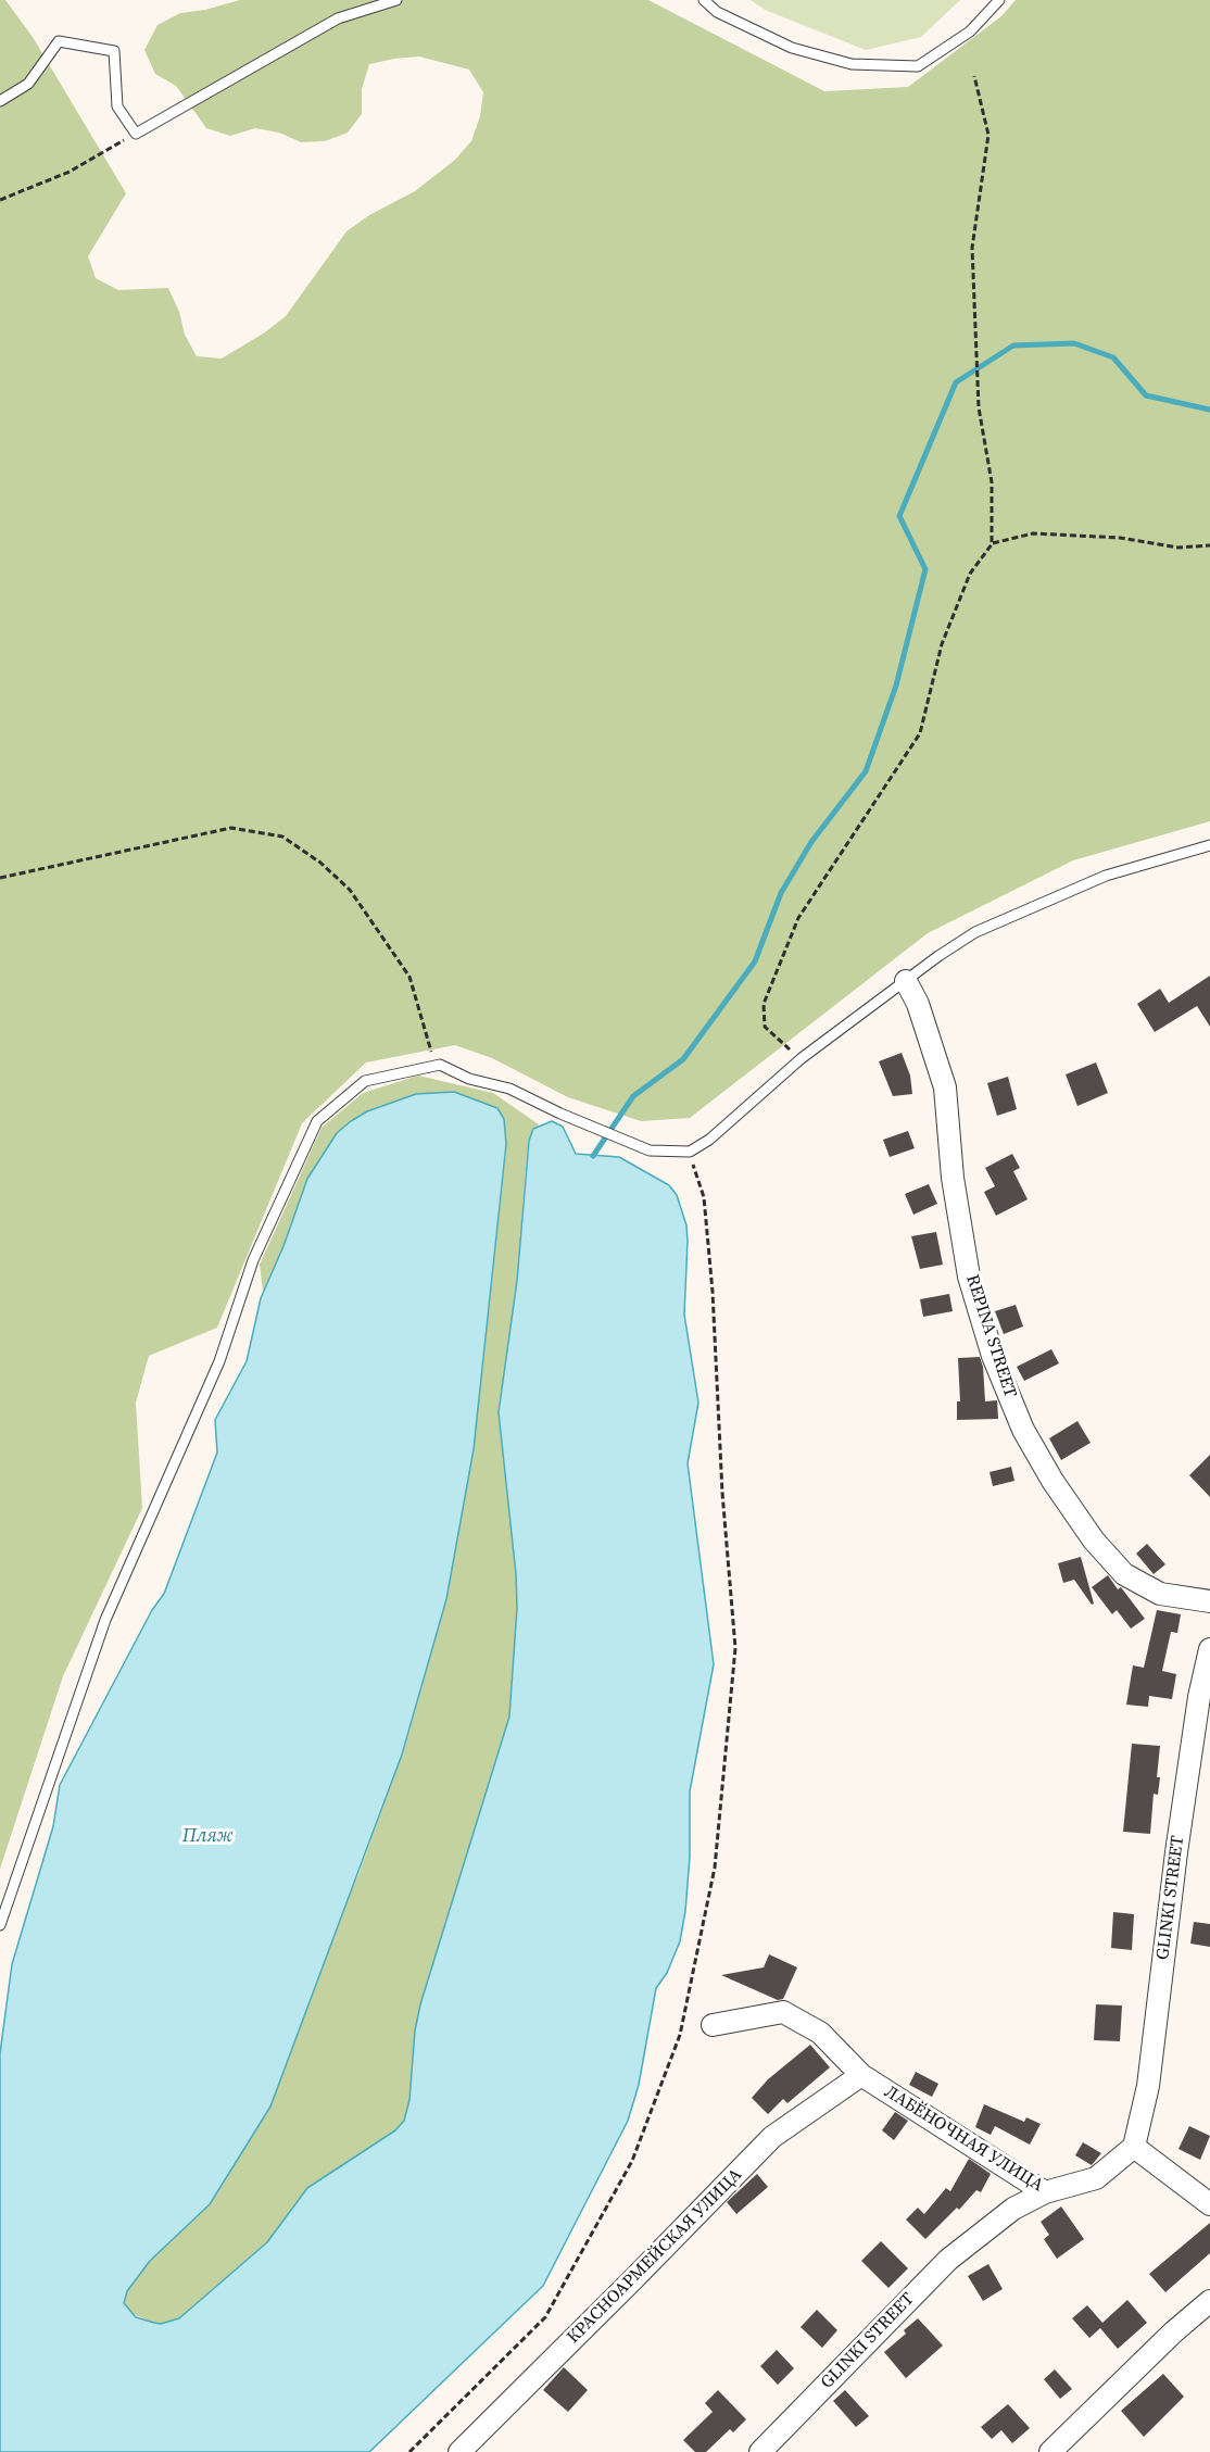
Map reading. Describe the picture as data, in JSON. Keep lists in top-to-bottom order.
{
  "streets": {
    "street": [
      "REPINA STREET",
      "GLINKI STREET",
      "ЛАБЁНОЧНАЯ УЛИЦА",
      "КРАСНОАРМЕЙСКАЯ УЛИЦА"
    ]
  },
  "crossings": [
    ["GLINKI STREET", "ЛАБЁНОЧНАЯ УЛИЦА"],
    ["ЛАБЁНОЧНАЯ УЛИЦА", "КРАСНОАРМЕЙСКАЯ УЛИЦА"]
  ],
  "water": ["Пляж"]
}
